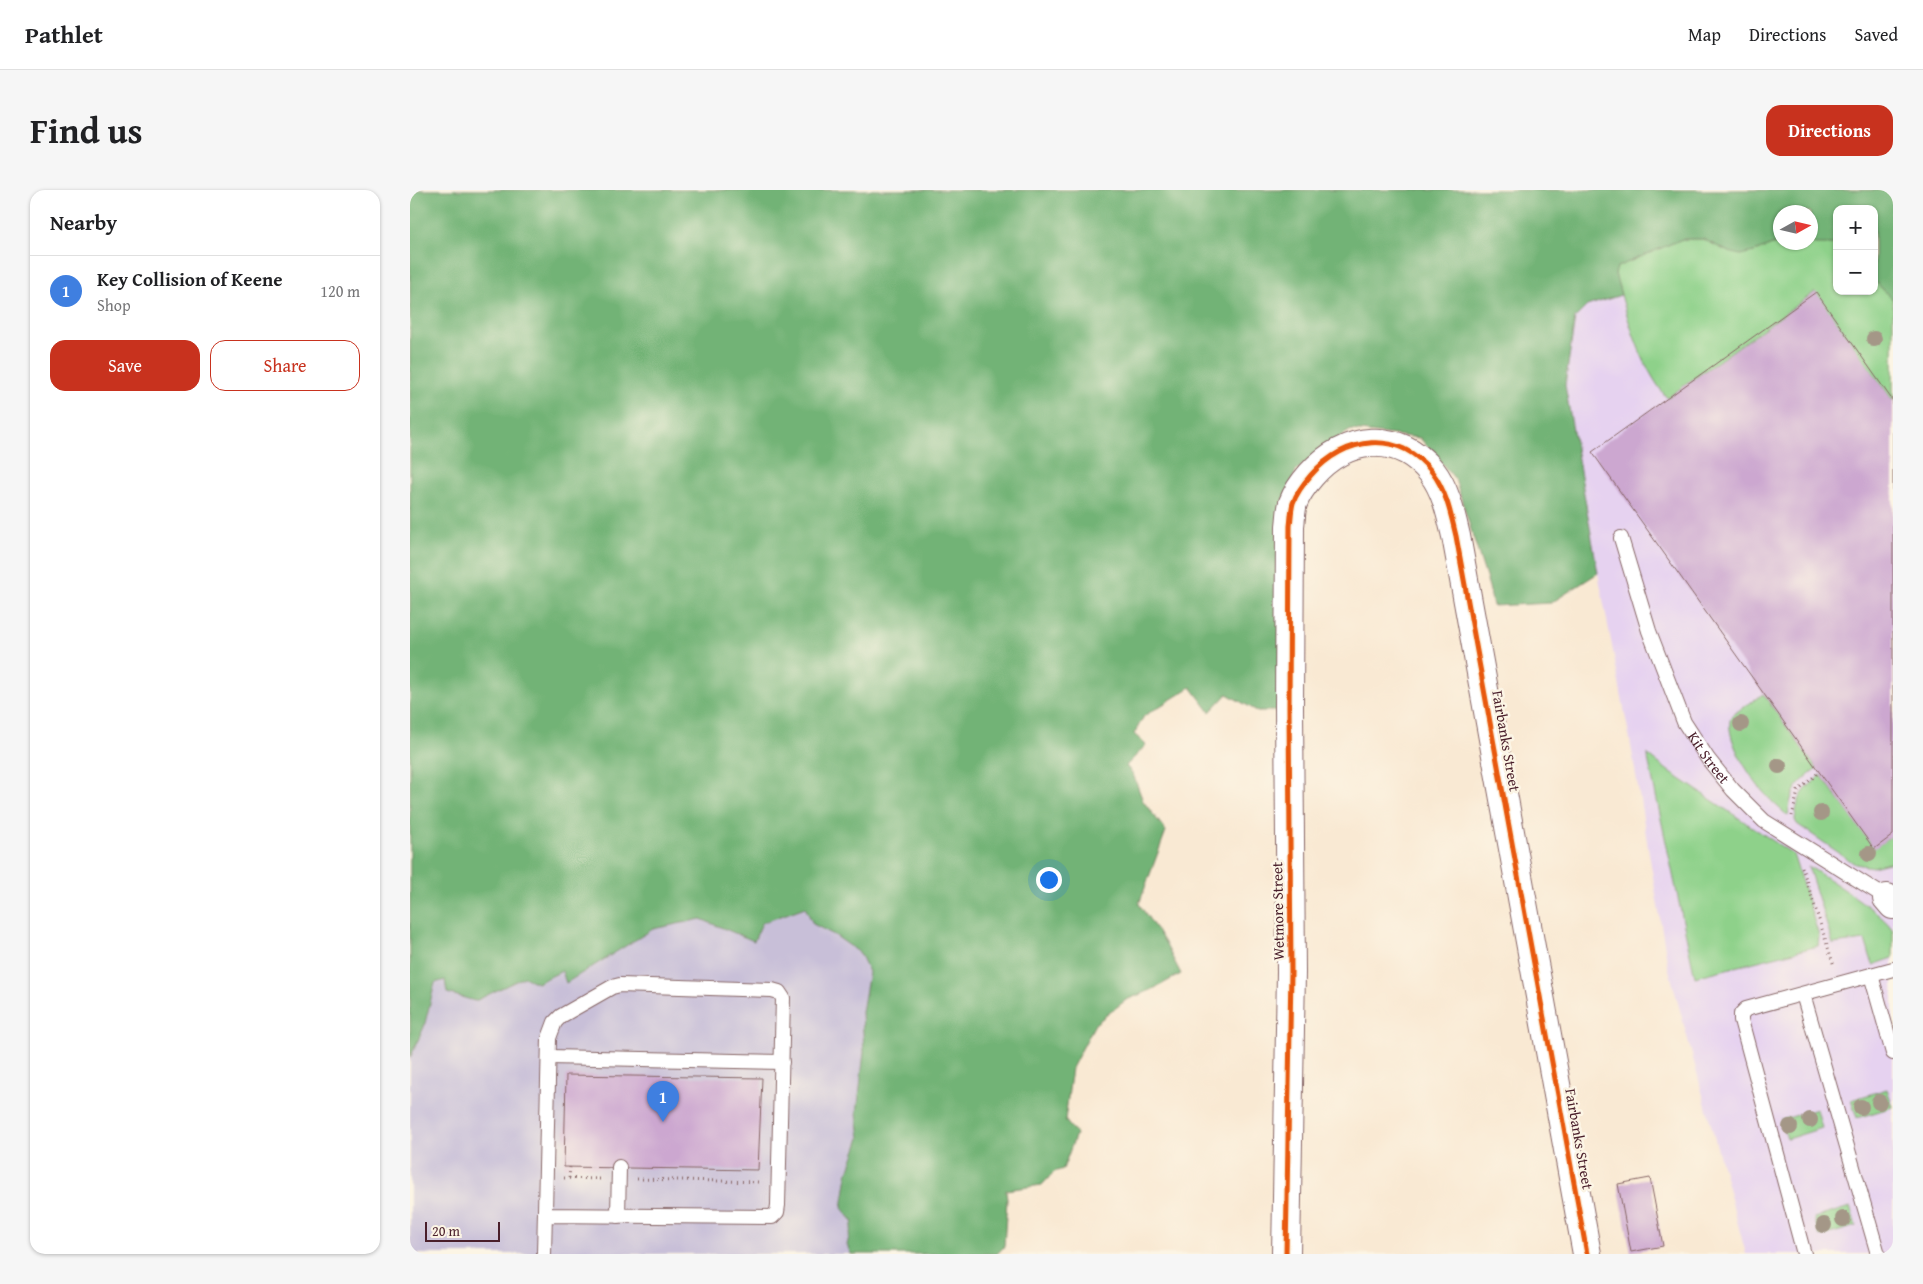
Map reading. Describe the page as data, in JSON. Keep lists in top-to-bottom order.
{
  "streets": {
    "street": ["Fairbanks Street", "Wetmore Street"],
    "lane": ["Kit Street"]
  },
  "crossings": [
    ["Fairbanks Street", "Wetmore Street"]
  ],
  "scale_bar": "20 m",
  "north": "right",
  "page": {
    "header": "Pathlet",
    "nav": ["Map", "Directions", "Saved"],
    "title": "Find us",
    "buttons": [
      "Directions",
      ["Save", "Share"]
    ],
    "heading": "Nearby",
    "map_buttons": ["+", "−"],
    "list": [
      {
        "mark": "1",
        "name": "Key Collision of Keene",
        "note": "Shop",
        "value": "120 m"
      }
    ],
    "pins": "1",
    "scale": "20 m"
  }
}
